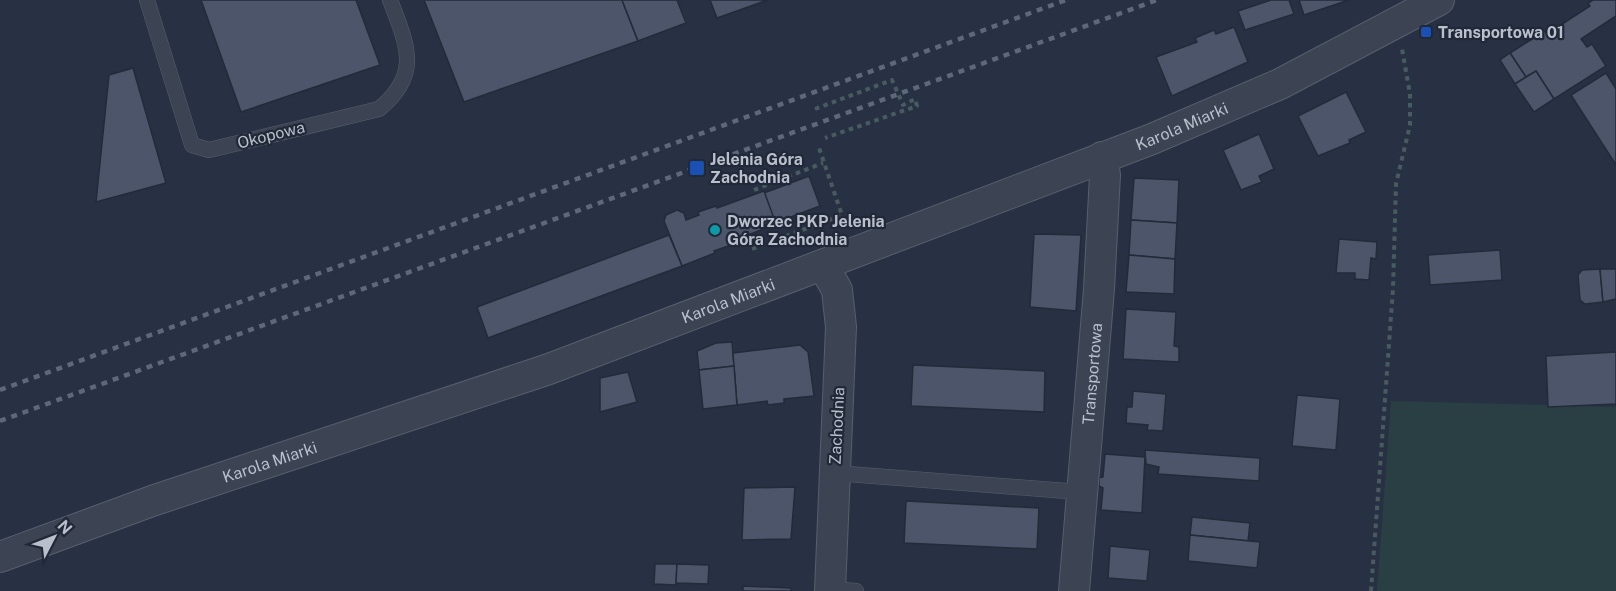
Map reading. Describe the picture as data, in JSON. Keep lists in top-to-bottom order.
{
  "streets": {
    "street": ["Karola Miarki", "Transportowa", "Zachodnia"],
    "lane": ["Okopowa"]
  },
  "crossings": [
    ["Karola Miarki", "Transportowa"],
    ["Karola Miarki", "Zachodnia"]
  ],
  "places": {
    "transit": ["Transportowa 01", "Jelenia Góra Zachodnia"],
    "other": ["Dworzec PKP Jelenia Góra Zachodnia"]
  },
  "north": "top right"
}
